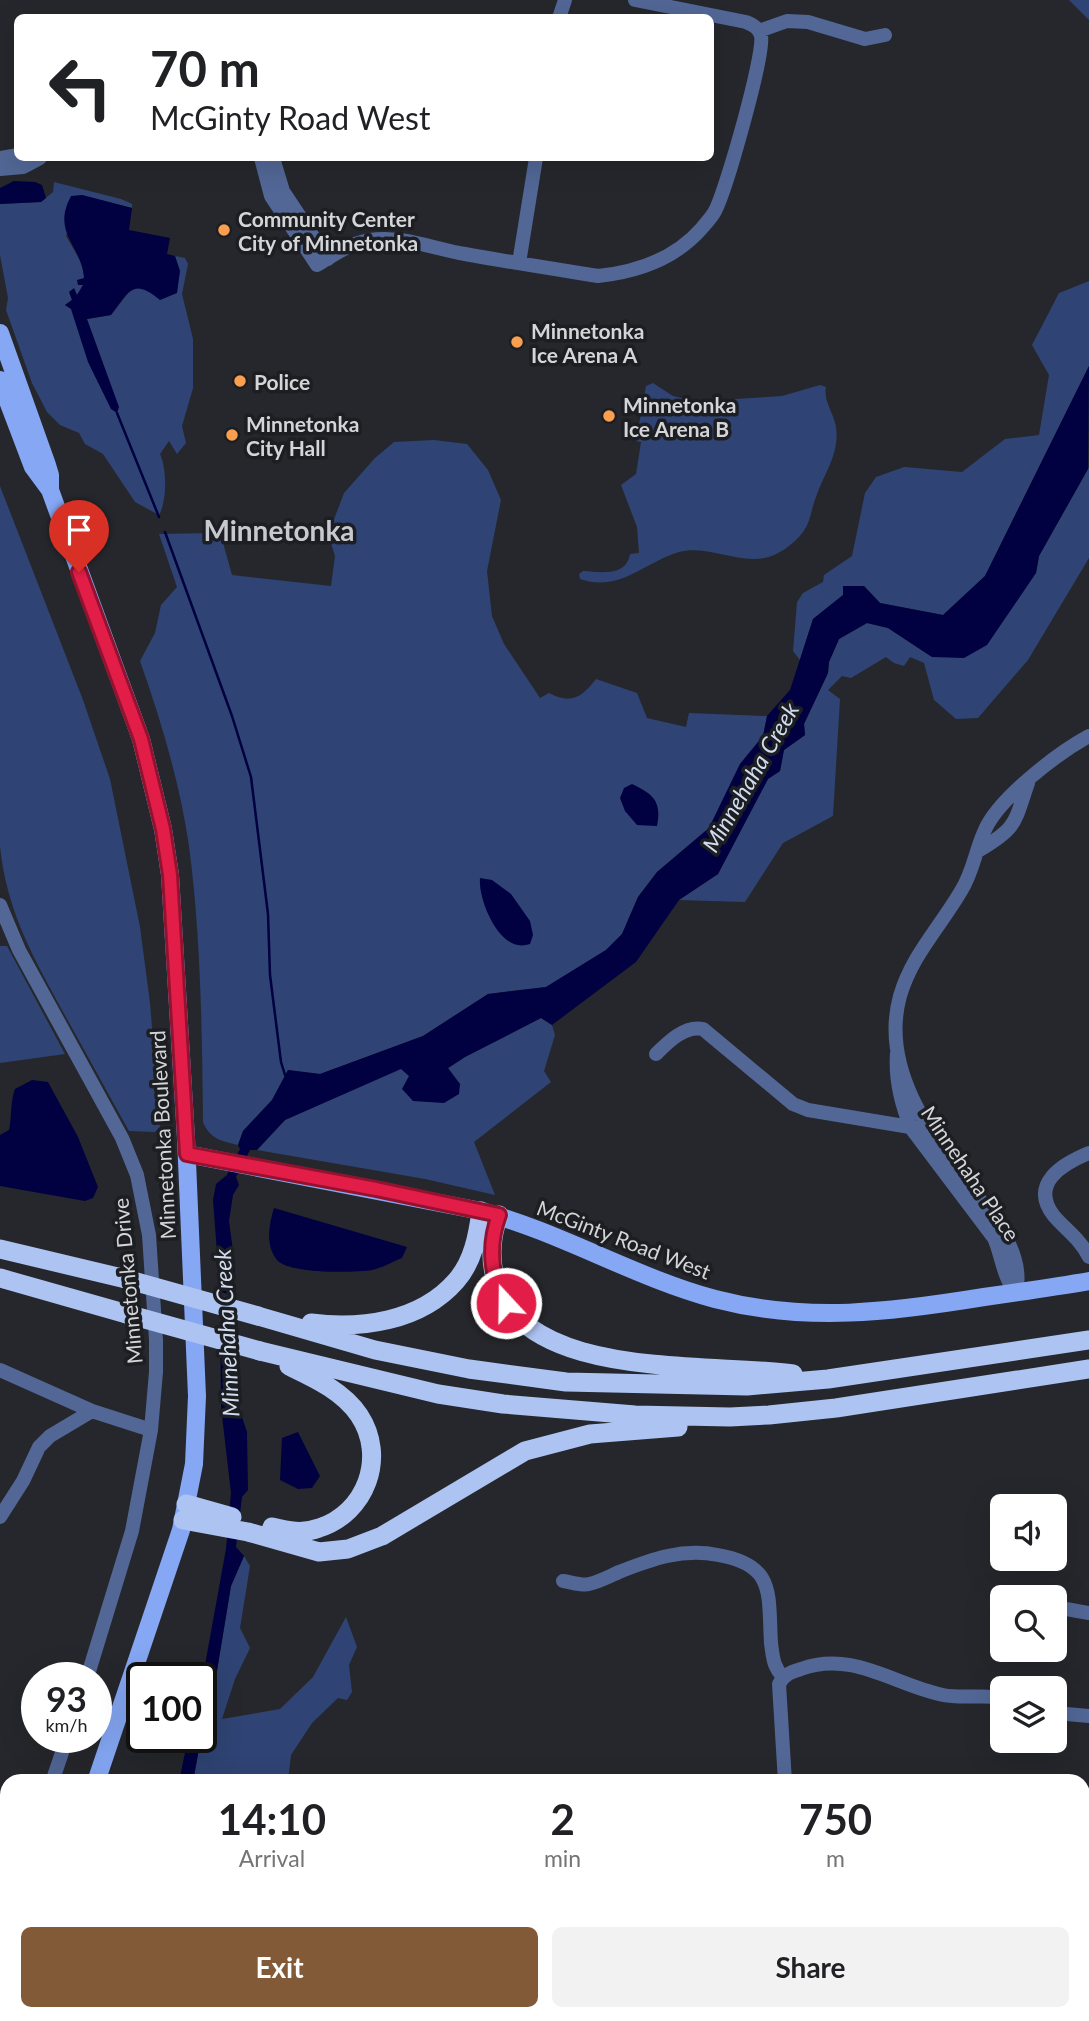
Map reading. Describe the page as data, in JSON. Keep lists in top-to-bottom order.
{
  "streets": {
    "main road": ["Minnetonka Boulevard", "McGinty Road West"],
    "street": ["Minnehaha Place", "Minnetonka Drive"]
  },
  "crossings": [
    ["Minnetonka Boulevard", "McGinty Road West"],
    ["Minnehaha Place", "McGinty Road West"]
  ],
  "districts": ["Minnetonka"],
  "water": ["Minnehaha Creek"],
  "places": [
    "Community Center City of Minnetonka",
    "Minnetonka Ice Arena A",
    "Police",
    "Minnetonka Ice Arena B",
    "Minnetonka City Hall"
  ],
  "page": {
    "turn": ["70 m", "McGinty Road West"],
    "speed": "93 km/h",
    "limit": "100",
    "eta": [
      "14:10",
      "Arrival",
      "2",
      "min",
      "750",
      "m"
    ],
    "buttons": ["Exit", "Share"]
  }
}
